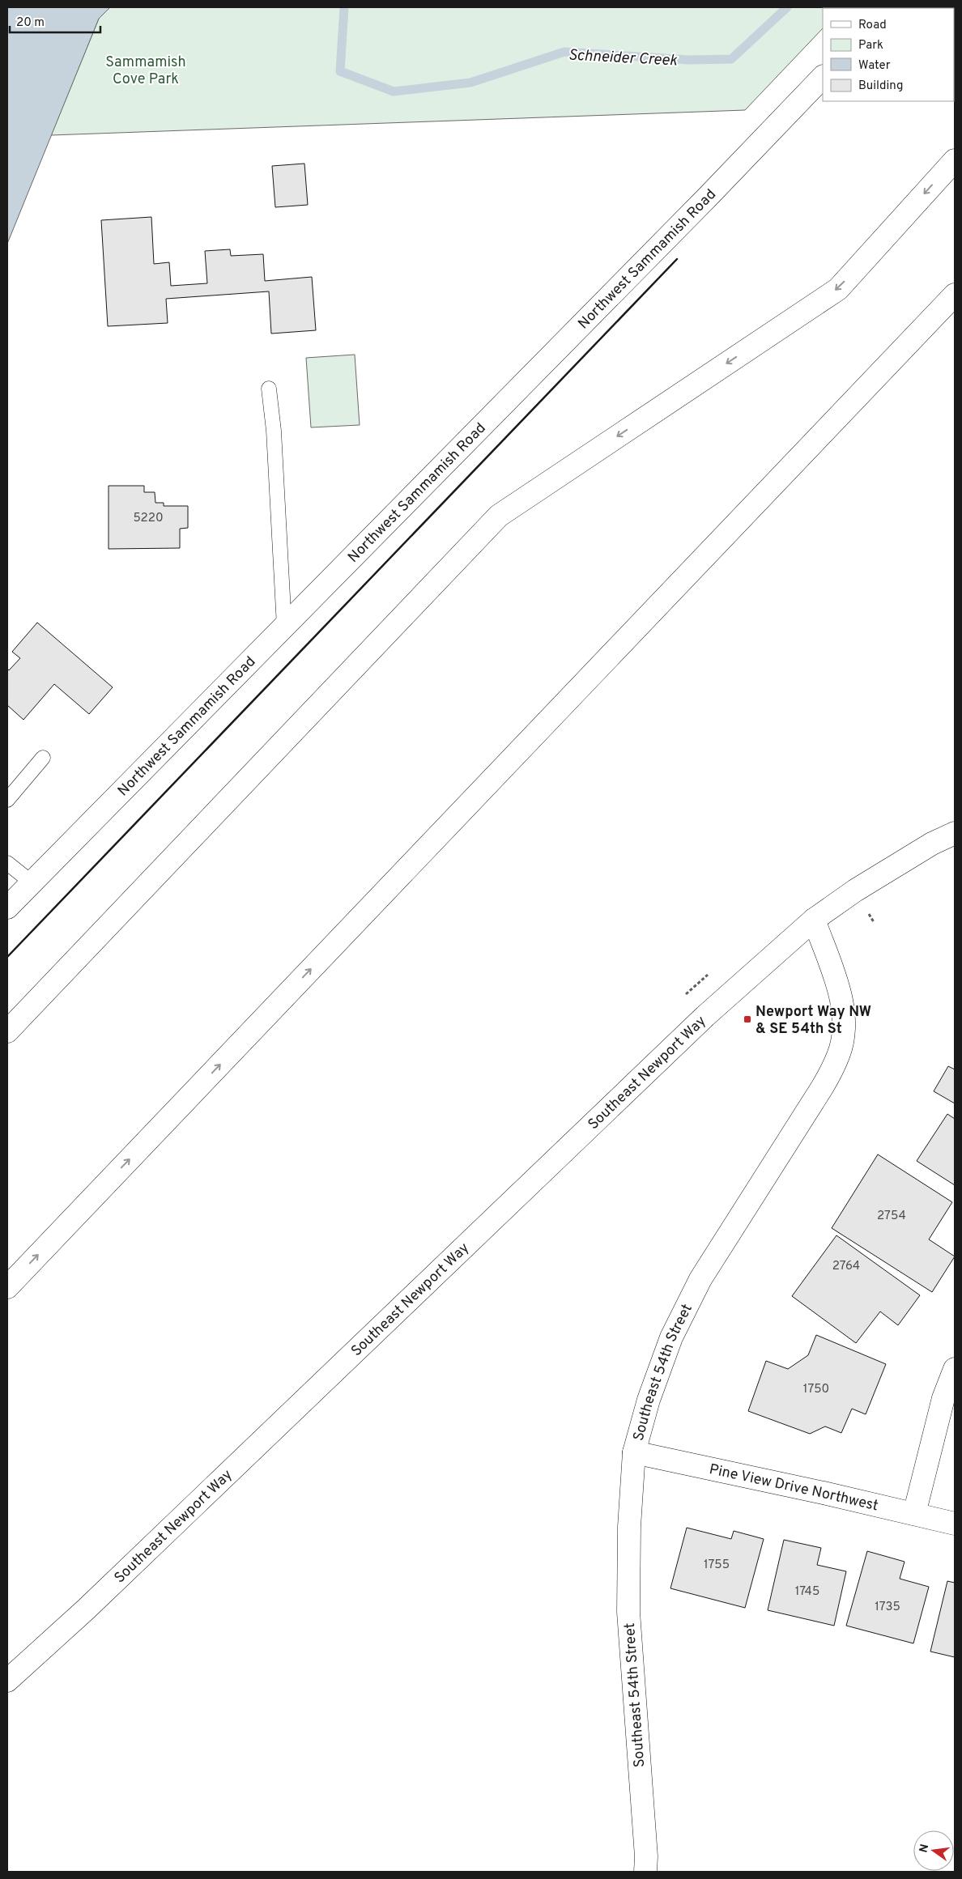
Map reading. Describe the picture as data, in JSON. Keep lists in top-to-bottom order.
{
  "streets": {
    "main road": [
      "Northwest Sammamish Road",
      "Southeast Newport Way",
      "Southeast 54th Street",
      "Pine View Drive Northwest"
    ]
  },
  "crossings": [
    ["Southeast Newport Way", "Southeast 54th Street"],
    ["Southeast 54th Street", "Pine View Drive Northwest"]
  ],
  "water": ["Schneider Creek"],
  "parks": ["Sammamish Cove Park"],
  "places": {
    "transit": ["Newport Way NW & SE 54th St"]
  },
  "house_numbers": [
    "5220",
    "2754",
    "2764",
    "1750",
    "1755",
    "1745",
    "1735"
  ],
  "legend": [
    "Road",
    "Park",
    "Water",
    "Building"
  ],
  "scale_bar": "20 m",
  "north": "left"
}
